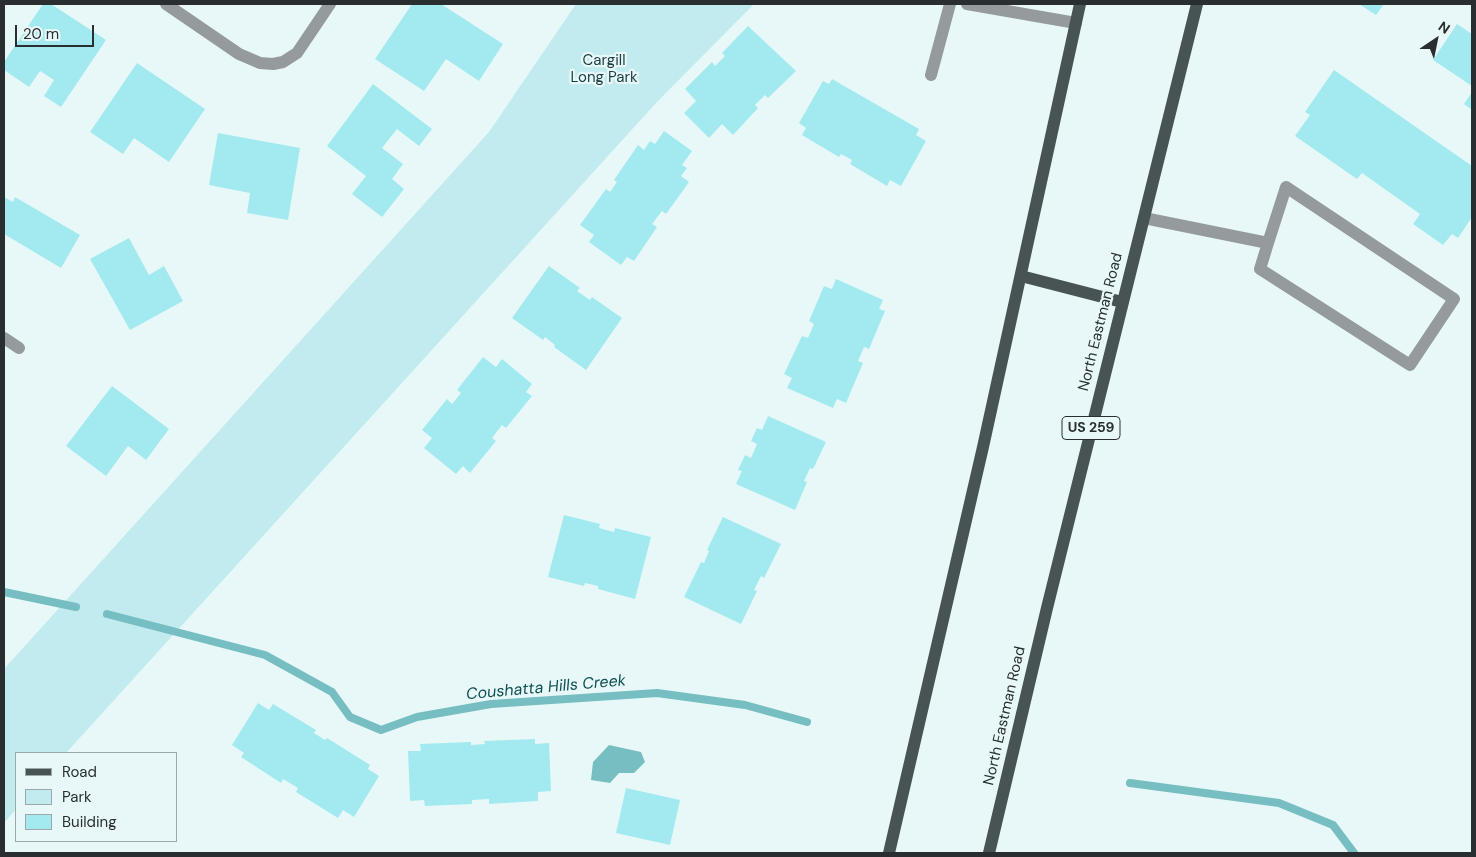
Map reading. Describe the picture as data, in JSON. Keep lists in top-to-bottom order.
{
  "streets": {
    "main road": ["North Eastman Road", "US 259"]
  },
  "water": ["Coushatta Hills Creek"],
  "parks": ["Cargill Long Park"],
  "legend": ["Road", "Park", "Building"],
  "scale_bar": "20 m",
  "north": "top right"
}
